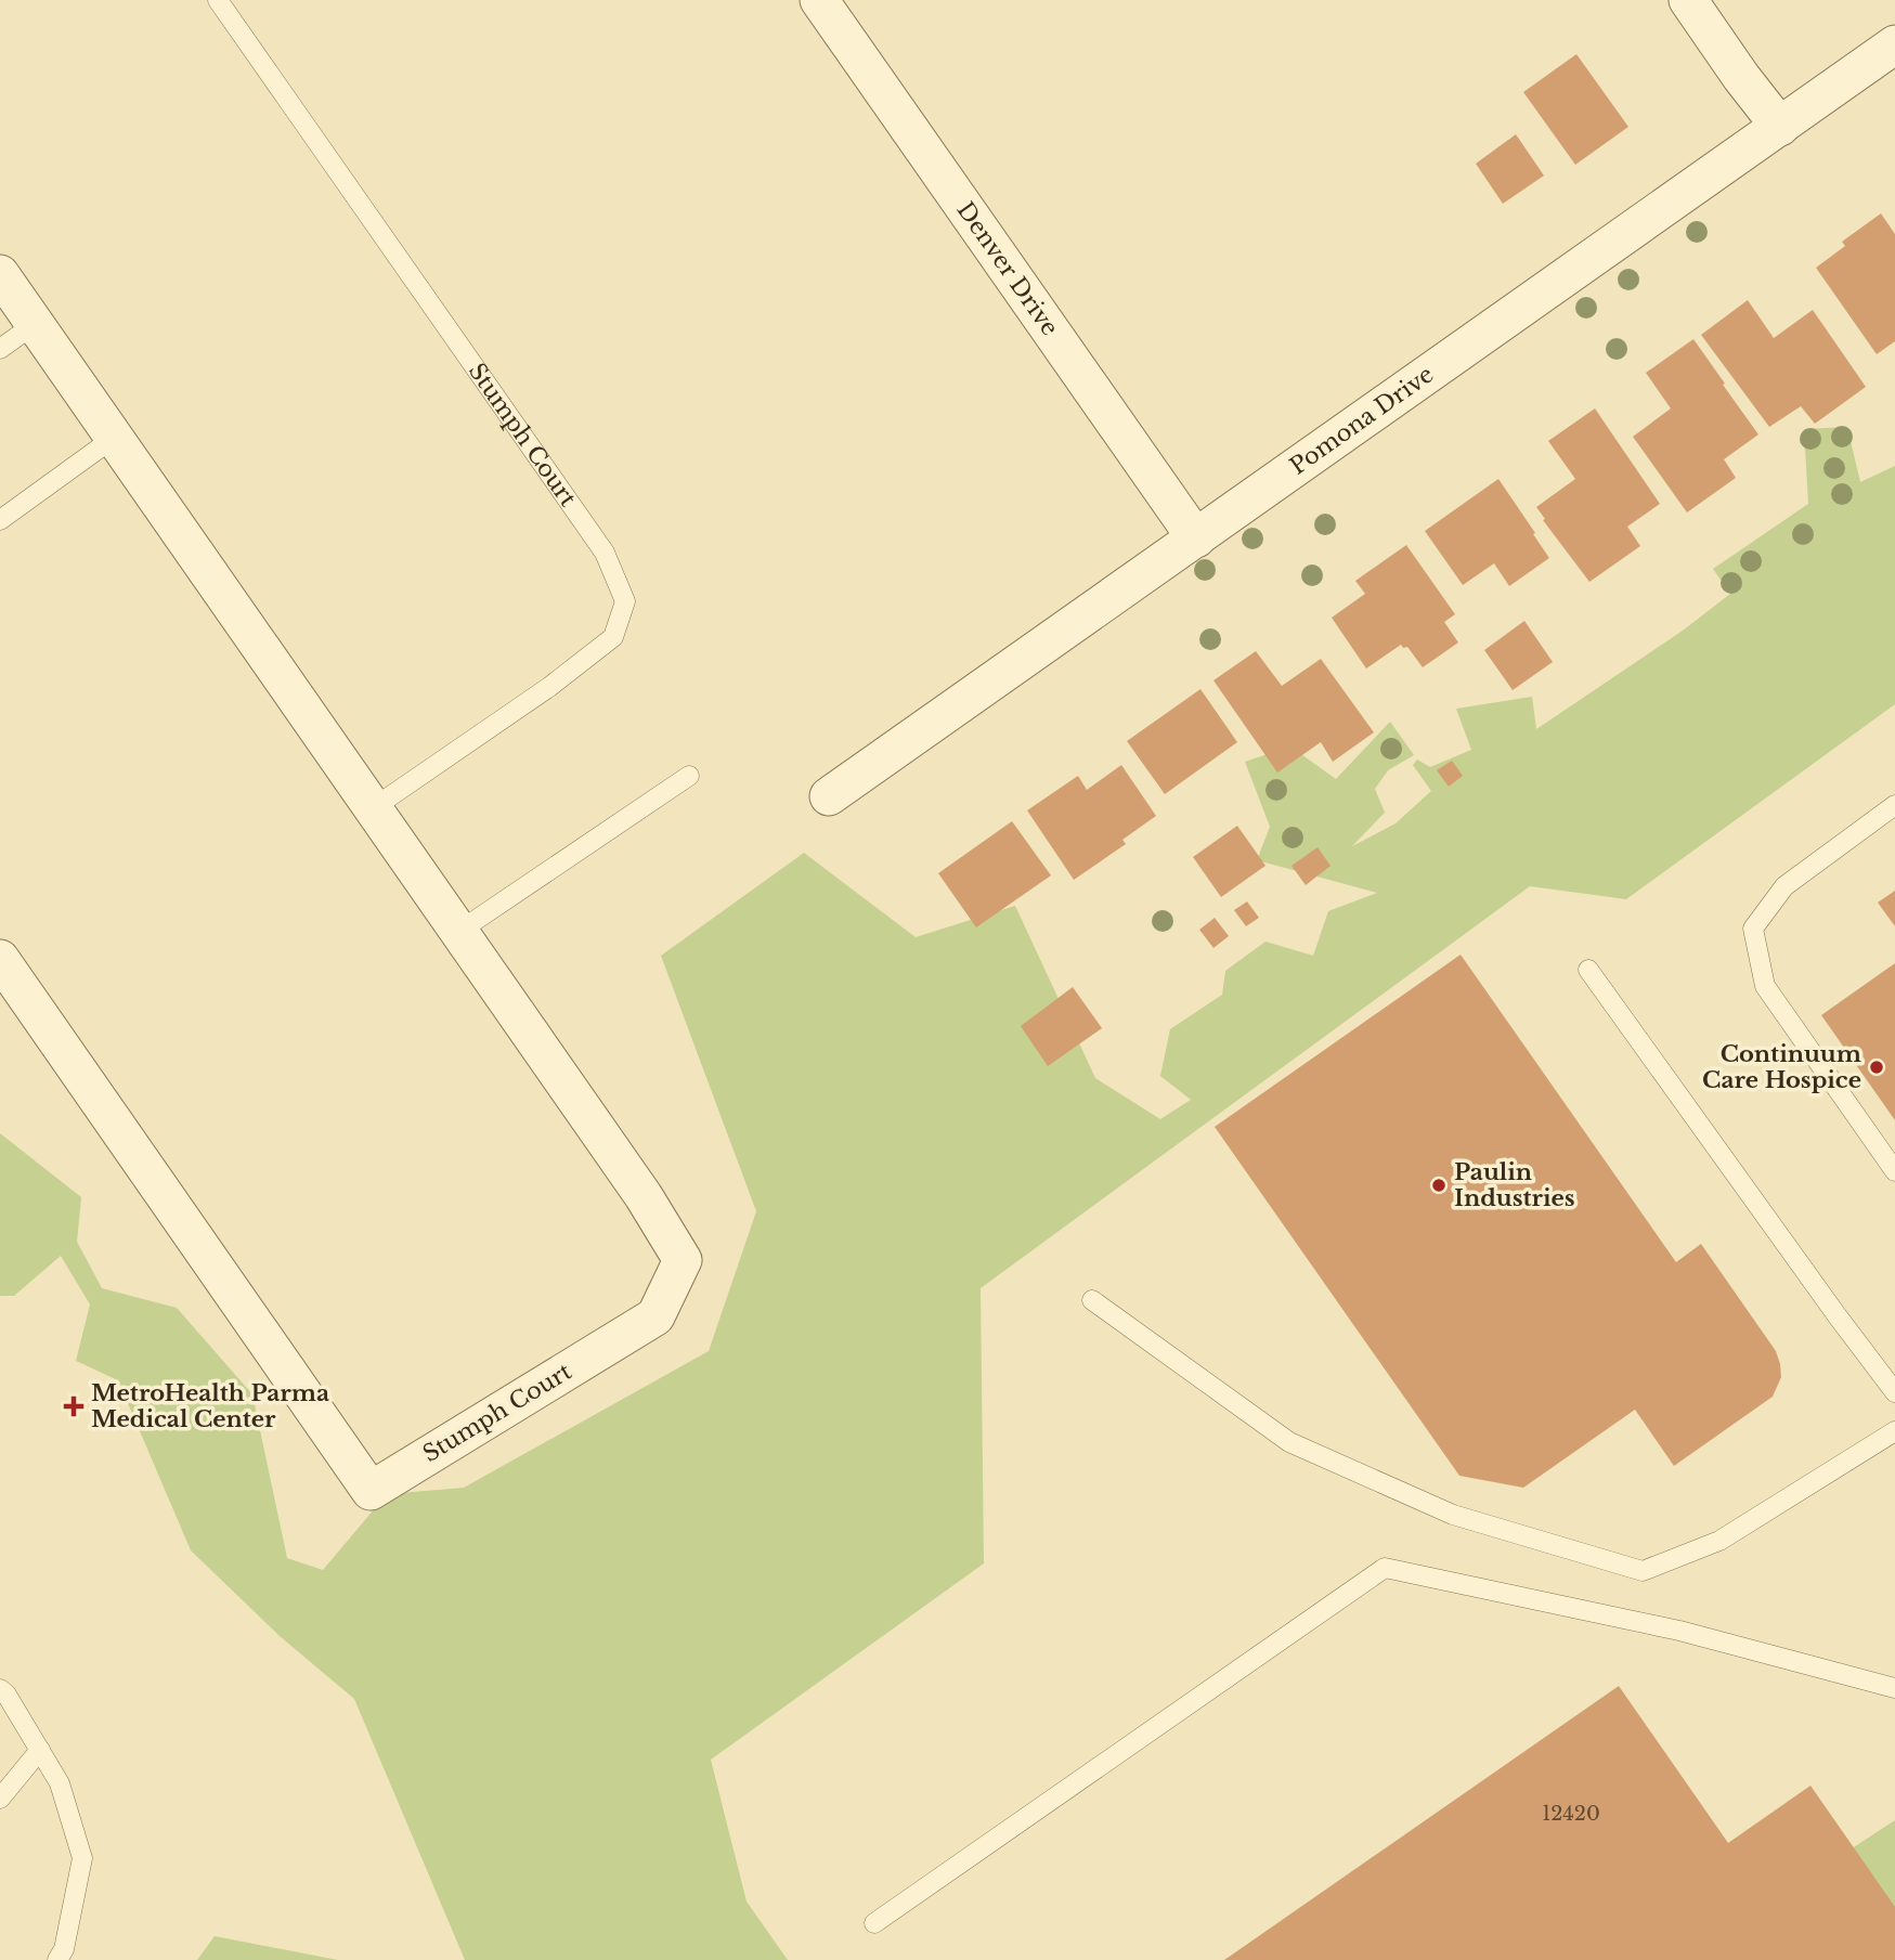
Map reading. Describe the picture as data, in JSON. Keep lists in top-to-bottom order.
{
  "streets": {
    "street": ["Denver Drive", "Pomona Drive", "Stumph Court"]
  },
  "crossings": [
    ["Denver Drive", "Pomona Drive"]
  ],
  "places": {
    "other": ["Continuum Care Hospice", "Paulin Industries"],
    "health": ["MetroHealth Parma Medical Center"]
  },
  "house_numbers": ["12420"]
}
